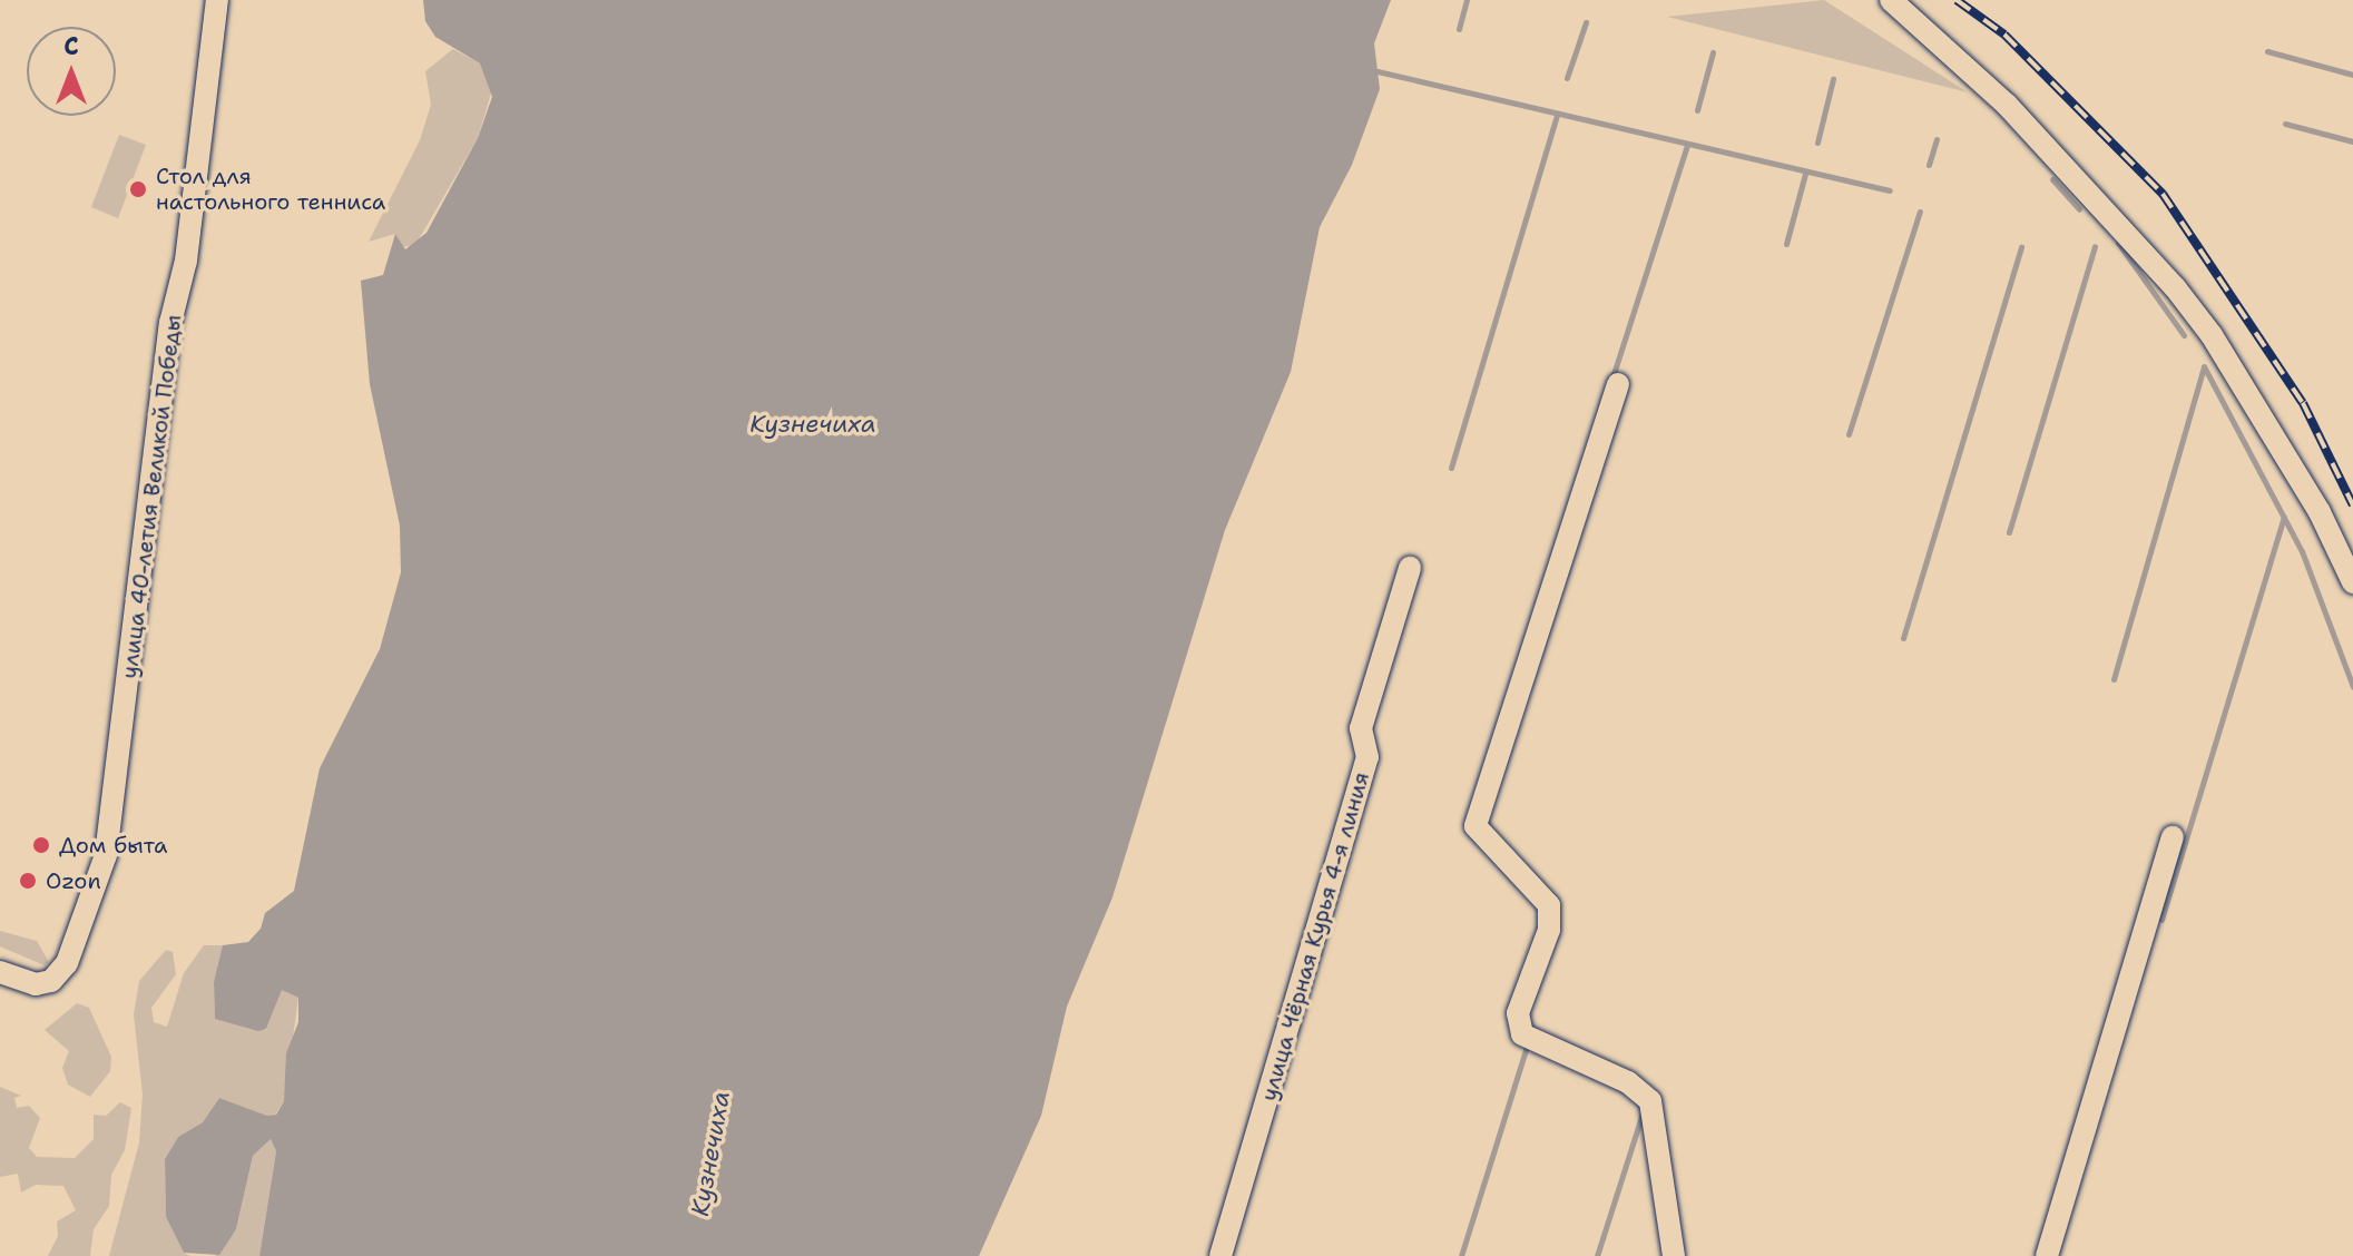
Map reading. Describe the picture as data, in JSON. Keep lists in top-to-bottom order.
{
  "streets": {
    "street": ["улица 40-летия Великой Победы", "улица Чёрная Курья 4-я линия"]
  },
  "water": ["Кузнечиха"],
  "places": ["Стол для настольного тенниса", "Дом быта", "Ozon"],
  "north": "top"
}
